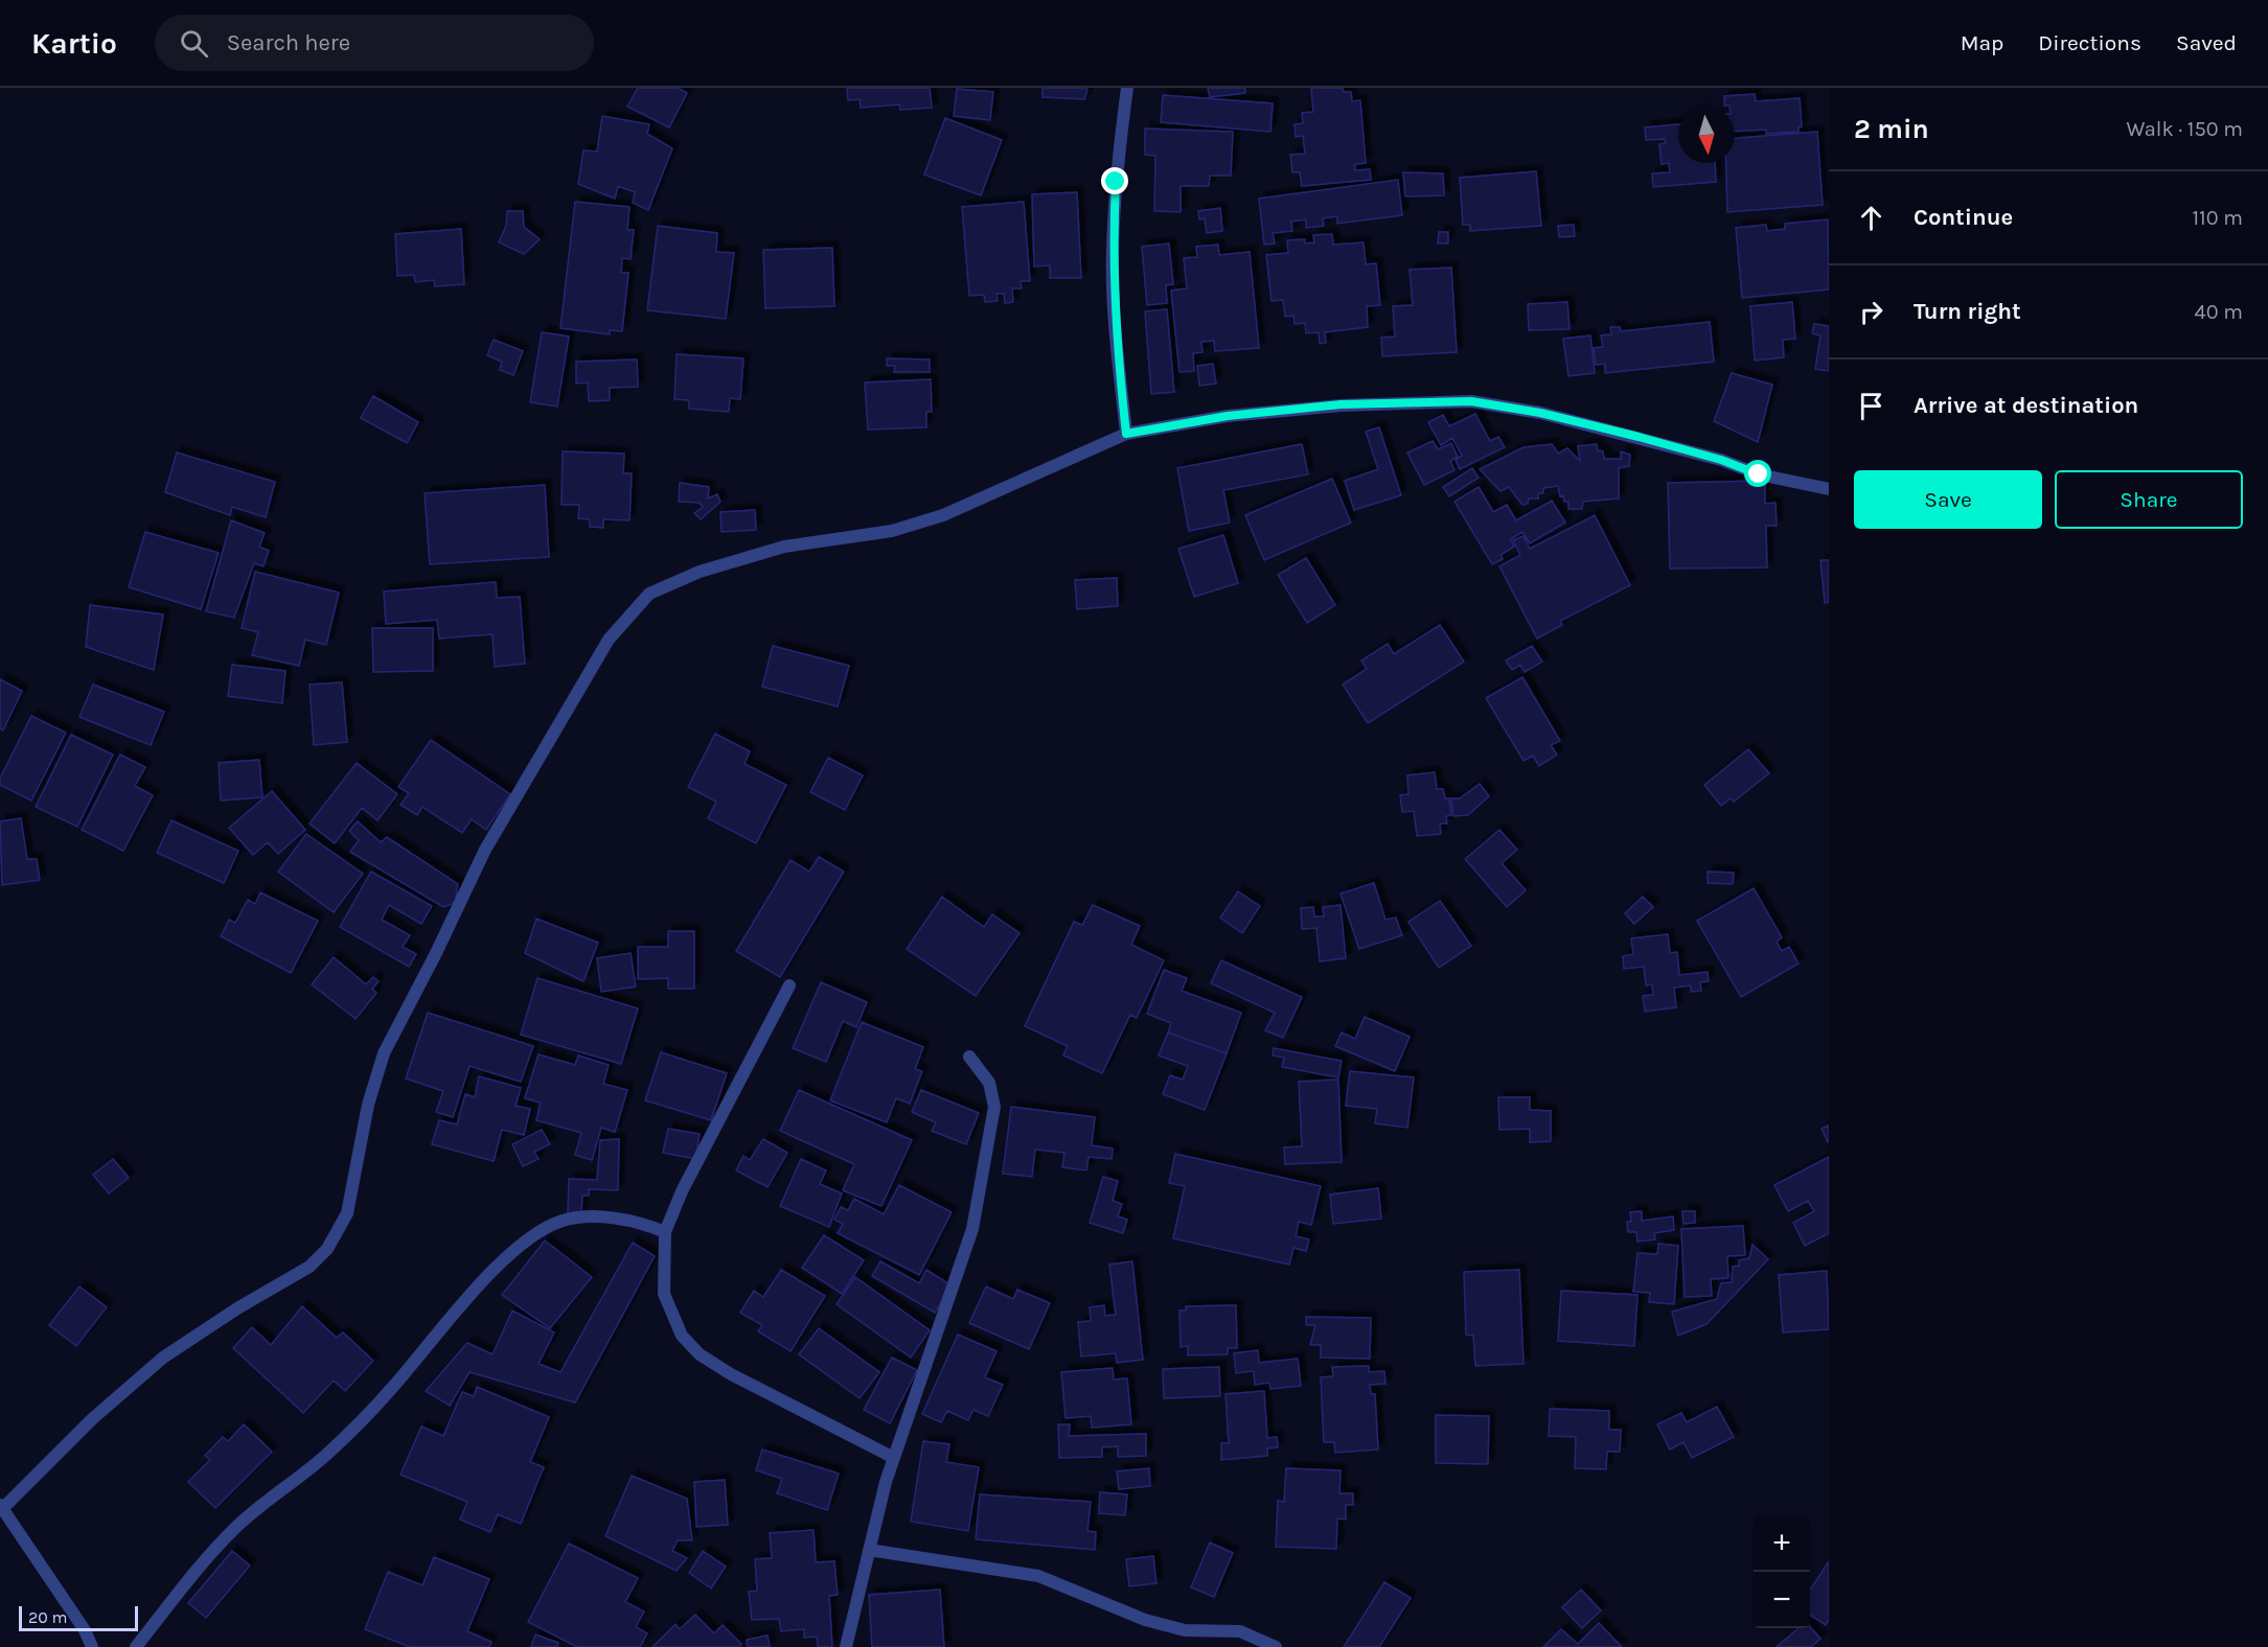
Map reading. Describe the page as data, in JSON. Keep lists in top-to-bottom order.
{
  "scale_bar": "20 m",
  "north": "bottom",
  "page": {
    "header": "Kartio",
    "search": "Search here",
    "nav": ["Map", "Directions", "Saved"],
    "heading": ["2 min", "Walk · 150 m"],
    "list": [
      ["Continue", "110 m"],
      ["Turn right", "40 m"],
      "Arrive at destination"
    ],
    "buttons": ["Save", "Share"],
    "map_buttons": ["+", "−"],
    "scale": "20 m"
  }
}
